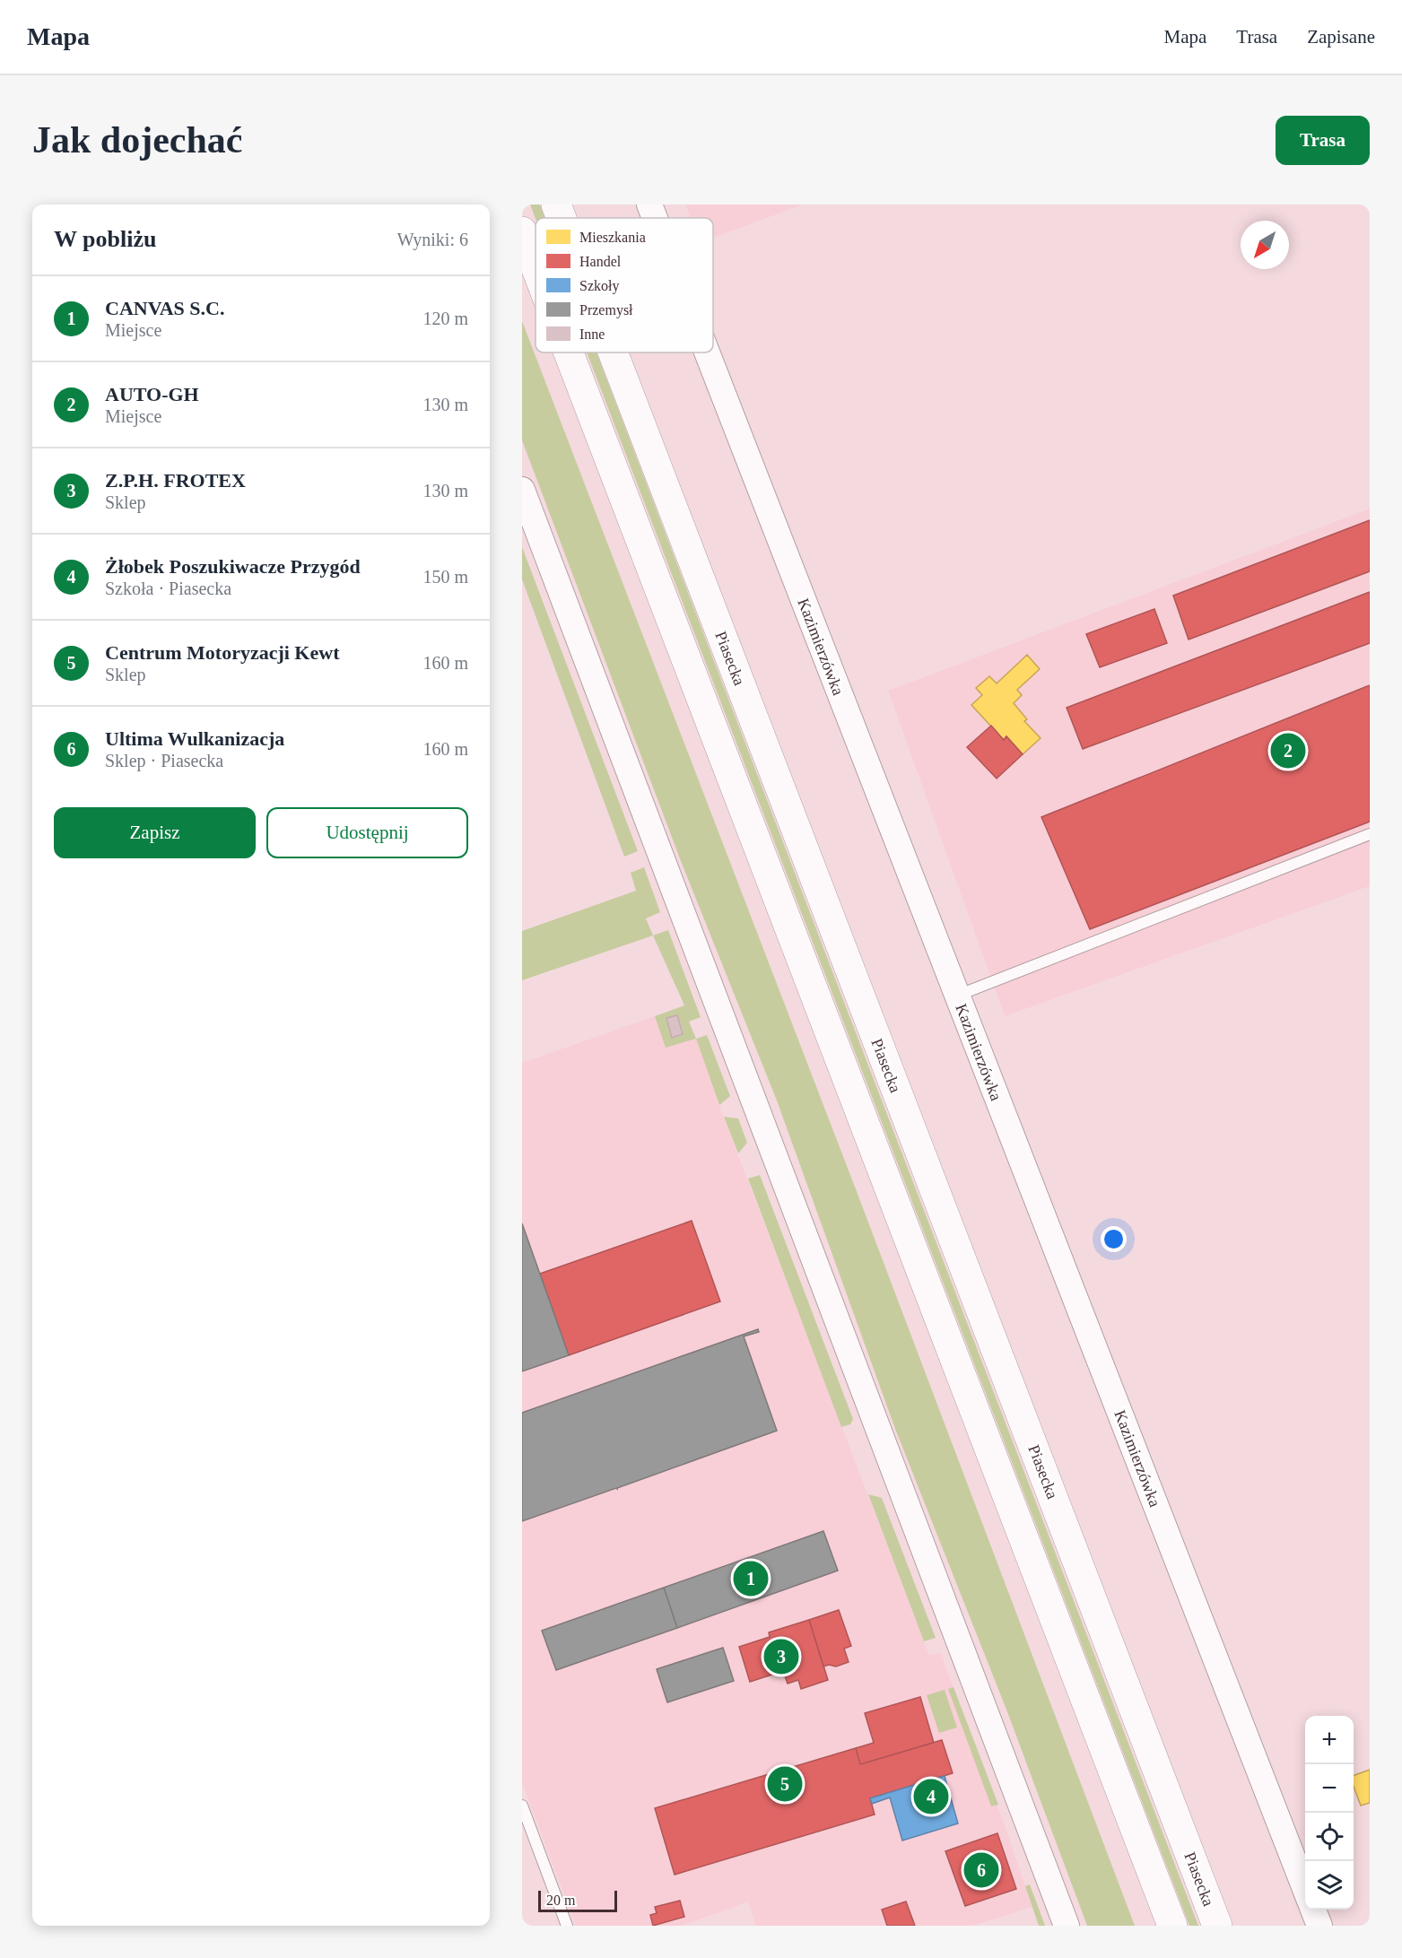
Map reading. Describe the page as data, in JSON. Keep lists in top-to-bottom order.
{
  "streets": {
    "highway": ["Piasecka"],
    "street": ["Kazimierzówka"]
  },
  "legend": [
    "Mieszkania",
    "Handel",
    "Szkoły",
    "Przemysł",
    "Inne"
  ],
  "scale_bar": "20 m",
  "north": "bottom left",
  "page": {
    "header": "Mapa",
    "nav": ["Mapa", "Trasa", "Zapisane"],
    "buttons": [
      "Trasa",
      ["Zapisz", "Udostępnij"]
    ],
    "title": "Jak dojechać",
    "heading": ["W pobliżu", "Wyniki: 6"],
    "list": [
      {
        "mark": "1",
        "name": "CANVAS S.C.",
        "note": "Miejsce",
        "value": "120 m"
      },
      {
        "mark": "2",
        "name": "AUTO-GH",
        "note": "Miejsce",
        "value": "130 m"
      },
      {
        "mark": "3",
        "name": "Z.P.H. FROTEX",
        "note": "Sklep",
        "value": "130 m"
      },
      {
        "mark": "4",
        "name": "Żłobek Poszukiwacze Przygód",
        "note": "Szkoła · Piasecka",
        "value": "150 m"
      },
      {
        "mark": "5",
        "name": "Centrum Motoryzacji Kewt",
        "note": "Sklep",
        "value": "160 m"
      },
      {
        "mark": "6",
        "name": "Ultima Wulkanizacja",
        "note": "Sklep · Piasecka",
        "value": "160 m"
      }
    ],
    "pins": [
      "2",
      "1",
      "3",
      "5",
      "4",
      "6"
    ],
    "map_buttons": ["+", "−"],
    "scale": "20 m"
  }
}
